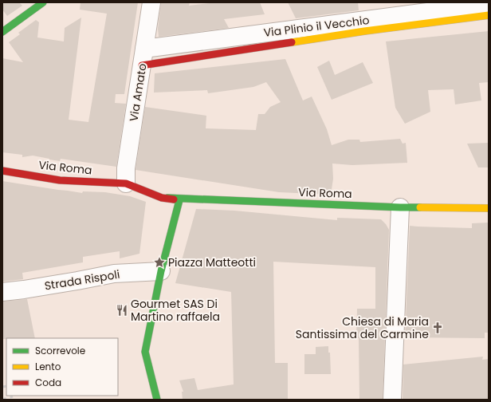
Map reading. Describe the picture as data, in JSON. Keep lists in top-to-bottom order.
{
  "streets": {
    "street": [
      "Via Plinio il Vecchio",
      "Via Amato",
      "Via Roma",
      "Strada Rispoli"
    ]
  },
  "crossings": [
    ["Via Plinio il Vecchio", "Via Amato"],
    ["Via Amato", "Via Roma"],
    ["Via Roma", "Strada Rispoli"]
  ],
  "places": {
    "place": ["Piazza Matteotti"],
    "restaurant": ["Gourmet SAS Di Martino raffaela"],
    "church": ["Chiesa di Maria Santissima del Carmine"]
  },
  "legend": ["Scorrevole", "Lento", "Coda"]
}
